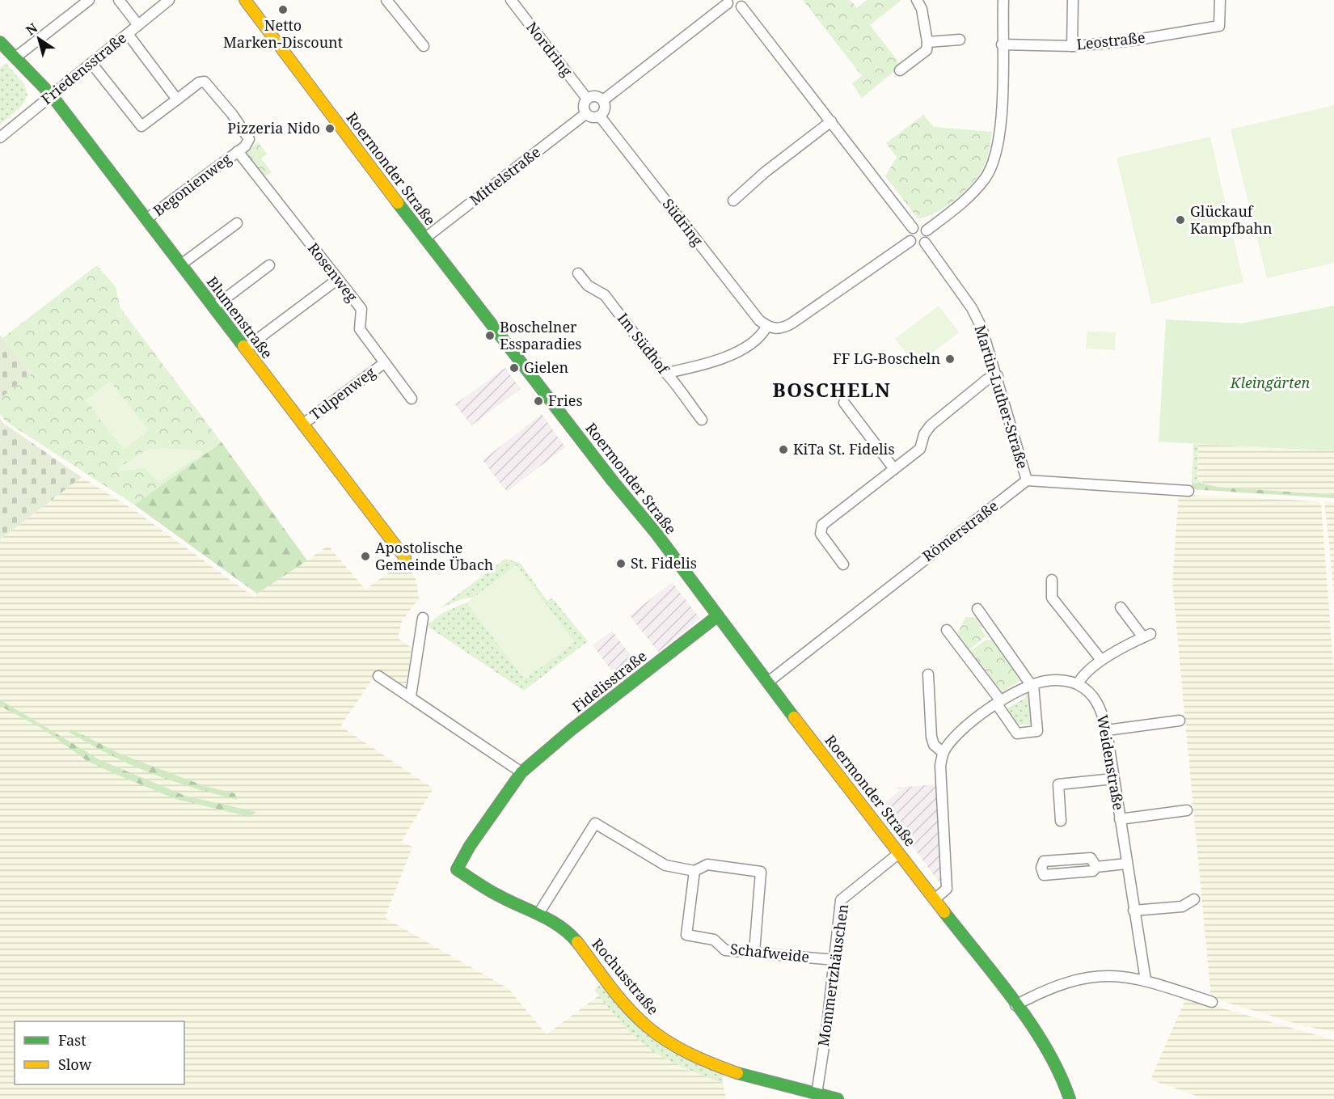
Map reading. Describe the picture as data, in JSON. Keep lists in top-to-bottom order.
{
  "streets": {
    "street": [
      "Leostraße",
      "Nordring",
      "Friedensstraße",
      "Roermonder Straße",
      "Mittelstraße",
      "Begonienweg",
      "Südring",
      "Rosenweg",
      "Blumenstraße",
      "Im Südhof",
      "Tulpenweg",
      "Martin-Luther-Straße",
      "Römerstraße",
      "Fidelisstraße",
      "Weidenstraße",
      "Schafweide",
      "Mommertzhäuschen",
      "Rochusstraße"
    ]
  },
  "crossings": [
    ["Nordring", "Mittelstraße"],
    ["Nordring", "Südring"],
    ["Friedensstraße", "Blumenstraße"],
    ["Roermonder Straße", "Mittelstraße"],
    ["Roermonder Straße", "Römerstraße"],
    ["Roermonder Straße", "Fidelisstraße"],
    ["Roermonder Straße", "Mommertzhäuschen"],
    ["Mittelstraße", "Südring"],
    ["Begonienweg", "Rosenweg"],
    ["Begonienweg", "Blumenstraße"],
    ["Rosenweg", "Tulpenweg"],
    ["Blumenstraße", "Tulpenweg"],
    ["Martin-Luther-Straße", "Römerstraße"],
    ["Fidelisstraße", "Rochusstraße"],
    ["Schafweide", "Mommertzhäuschen"],
    ["Mommertzhäuschen", "Rochusstraße"]
  ],
  "districts": ["BOSCHELN"],
  "parks": ["Kleingärten"],
  "places": [
    "Netto Marken-Discount",
    "Pizzeria Nido",
    "Glückauf Kampfbahn",
    "Boschelner Essparadies",
    "FF LG-Boscheln",
    "Gielen",
    "Fries",
    "KiTa St. Fidelis",
    "Apostolische Gemeinde Übach",
    "St. Fidelis"
  ],
  "legend": ["Fast", "Slow"],
  "north": "top left"
}
